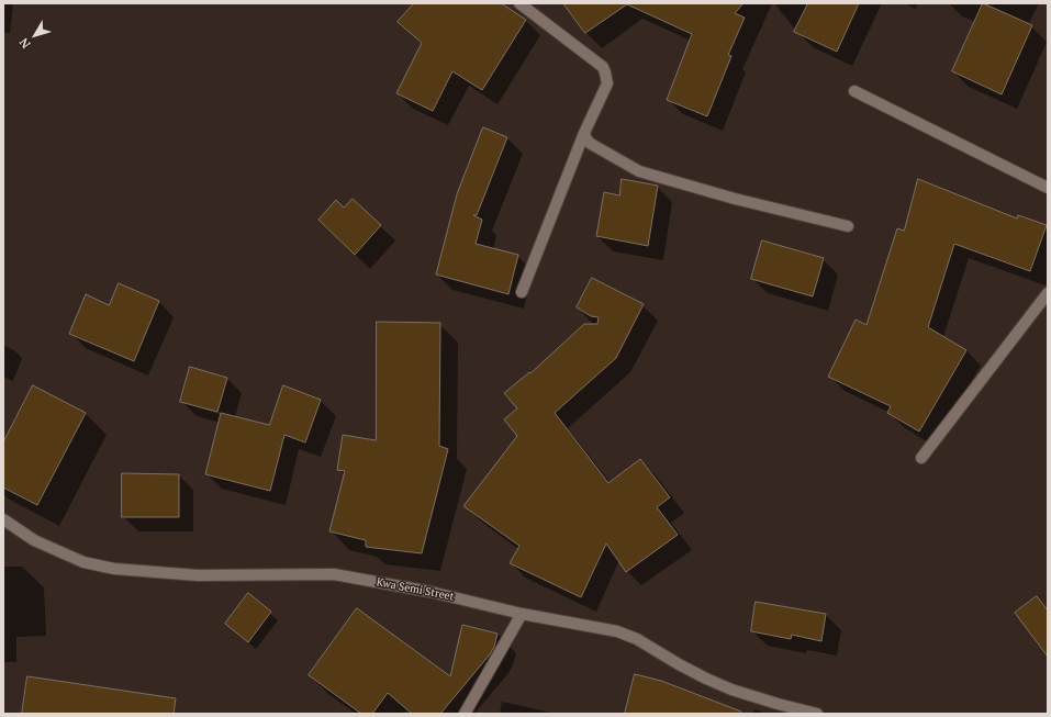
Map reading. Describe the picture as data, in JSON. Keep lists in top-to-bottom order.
{
  "streets": {
    "street": ["Kwa Semi Street"]
  },
  "north": "bottom left"
}
